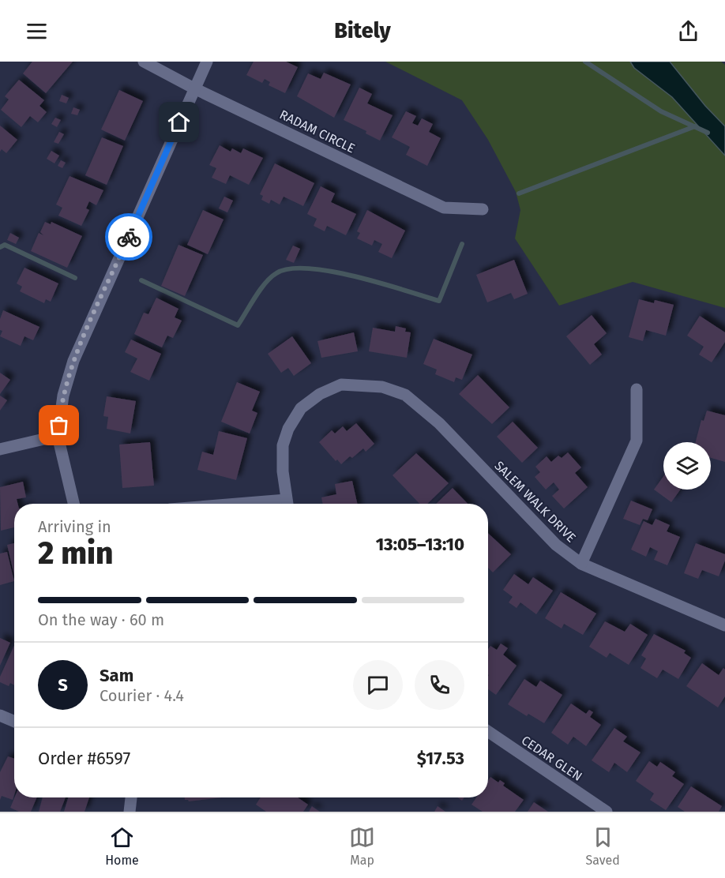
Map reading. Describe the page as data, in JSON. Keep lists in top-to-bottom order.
{
  "streets": {
    "street": ["RADAM CIRCLE", "SALEM WALK DRIVE", "CEDAR GLEN"]
  },
  "page": {
    "header": "Bitely",
    "heading": ["2 min", "Arriving in", "13:05–13:10"],
    "panel": [
      "Sam",
      "Courier · 4.4",
      "Order #6597",
      "$17.53"
    ],
    "bar": "On the way · 60 m",
    "round": "S",
    "tabs": ["Home", "Map", "Saved"]
  }
}
